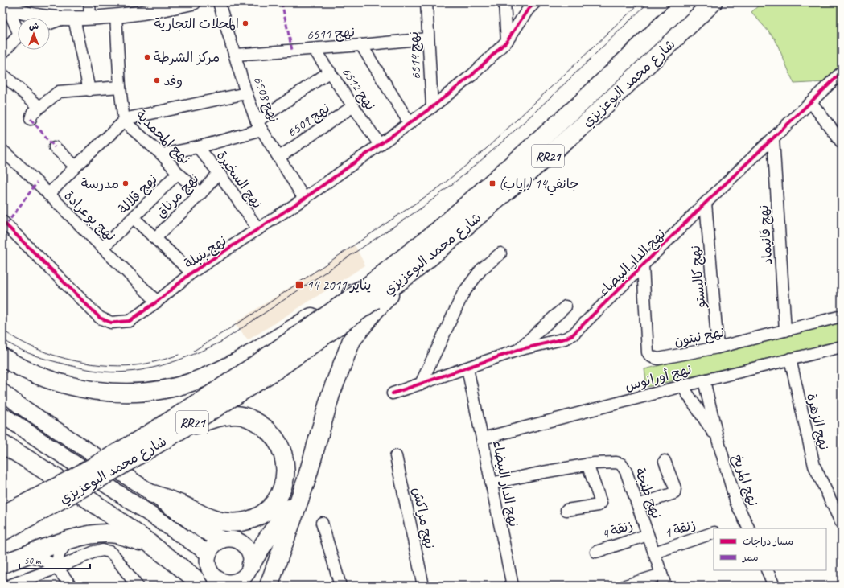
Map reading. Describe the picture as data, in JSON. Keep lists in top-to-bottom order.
{
  "streets": {
    "highway": ["شارع محمد البوعزيزي", "RR21"],
    "street": [
      "نهج 6511",
      "نهج 6514",
      "نهج 6512",
      "نهج 6508",
      "نهج 6509",
      "نهج المحمدية",
      "نهج السخيرة",
      "نهج قلالة",
      "نهج مرناق",
      "نهج بوعرادة",
      "نهج قانيماد",
      "نهج بنبلة",
      "نهج الدار البيضاء",
      "نهج كاليستو",
      "نهج نبتون",
      "نهج أورانوس",
      "نهج الزهرة",
      "نهج المريخ",
      "نهج طنجة",
      "نهج مراكش",
      "زنقة 1",
      "زنقة 4"
    ]
  },
  "crossings": [
    ["نهج 6511", "نهج 6514"],
    ["نهج 6511", "نهج 6512"],
    ["نهج 6511", "نهج 6508"],
    ["نهج 6514", "نهج بنبلة"],
    ["نهج 6512", "نهج 6509"],
    ["نهج 6512", "نهج بنبلة"],
    ["نهج 6508", "نهج 6509"],
    ["نهج 6508", "نهج بنبلة"],
    ["نهج المحمدية", "نهج قلالة"],
    ["نهج المحمدية", "نهج مرناق"],
    ["نهج السخيرة", "نهج مرناق"],
    ["نهج السخيرة", "نهج بنبلة"],
    ["نهج قلالة", "نهج بوعرادة"],
    ["نهج بوعرادة", "نهج بنبلة"],
    ["نهج قانيماد", "نهج الدار البيضاء"],
    ["نهج قانيماد", "نهج نبتون"],
    ["نهج الدار البيضاء", "نهج كاليستو"],
    ["نهج الدار البيضاء", "نهج نبتون"],
    ["نهج الدار البيضاء", "نهج أورانوس"],
    ["نهج الدار البيضاء", "نهج طنجة"],
    ["نهج كاليستو", "نهج نبتون"],
    ["نهج أورانوس", "نهج الزهرة"],
    ["نهج أورانوس", "نهج المريخ"],
    ["نهج طنجة", "زنقة 1"],
    ["نهج طنجة", "زنقة 4"]
  ],
  "places": {
    "other": [
      "المحلات التجارية",
      "مركز الشرطة",
      "وفد",
      "مدرسة"
    ],
    "transit": ["جانفي14 (إياب)", "14 يناير 2011"]
  },
  "legend": ["مسار دراجات", "ممر"],
  "scale_bar": "50 m",
  "north": "top"
}
